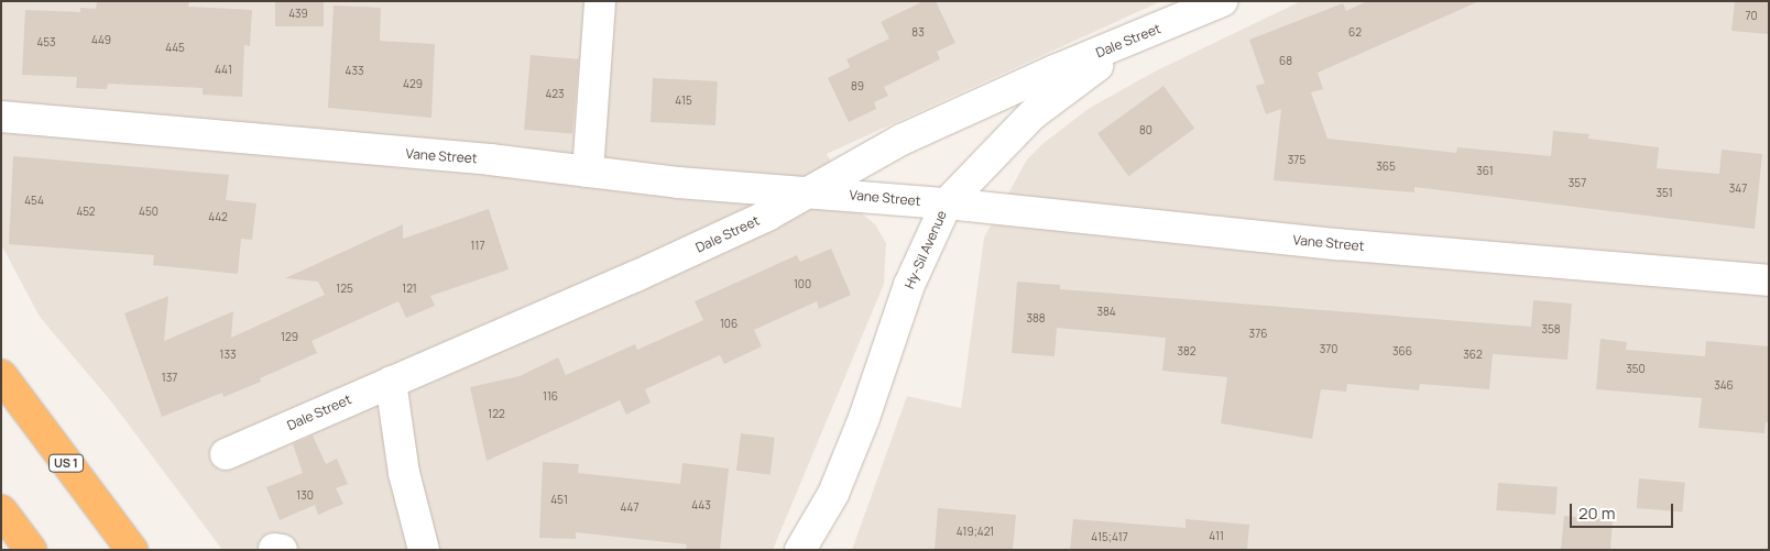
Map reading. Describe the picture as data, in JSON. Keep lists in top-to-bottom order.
{
  "streets": {
    "highway": ["US 1"],
    "street": ["Dale Street", "Vane Street", "Hy-Sil Avenue"]
  },
  "crossings": [
    ["Dale Street", "Vane Street"],
    ["Dale Street", "Hy-Sil Avenue"],
    ["Vane Street", "Hy-Sil Avenue"]
  ],
  "house_numbers": [
    "439",
    "70",
    "83",
    "62",
    "449",
    "453",
    "445",
    "68",
    "441",
    "433",
    "429",
    "89",
    "423",
    "415",
    "80",
    "375",
    "365",
    "361",
    "357",
    "347",
    "351",
    "454",
    "452",
    "450",
    "442",
    "117",
    "100",
    "125",
    "121",
    "384",
    "388",
    "106",
    "358",
    "376",
    "129",
    "370",
    "382",
    "366",
    "133",
    "362",
    "350",
    "137",
    "346",
    "116",
    "122",
    "130",
    "451",
    "443",
    "447",
    "419;421",
    "411",
    "415;417"
  ],
  "scale_bar": "20 m"
}
